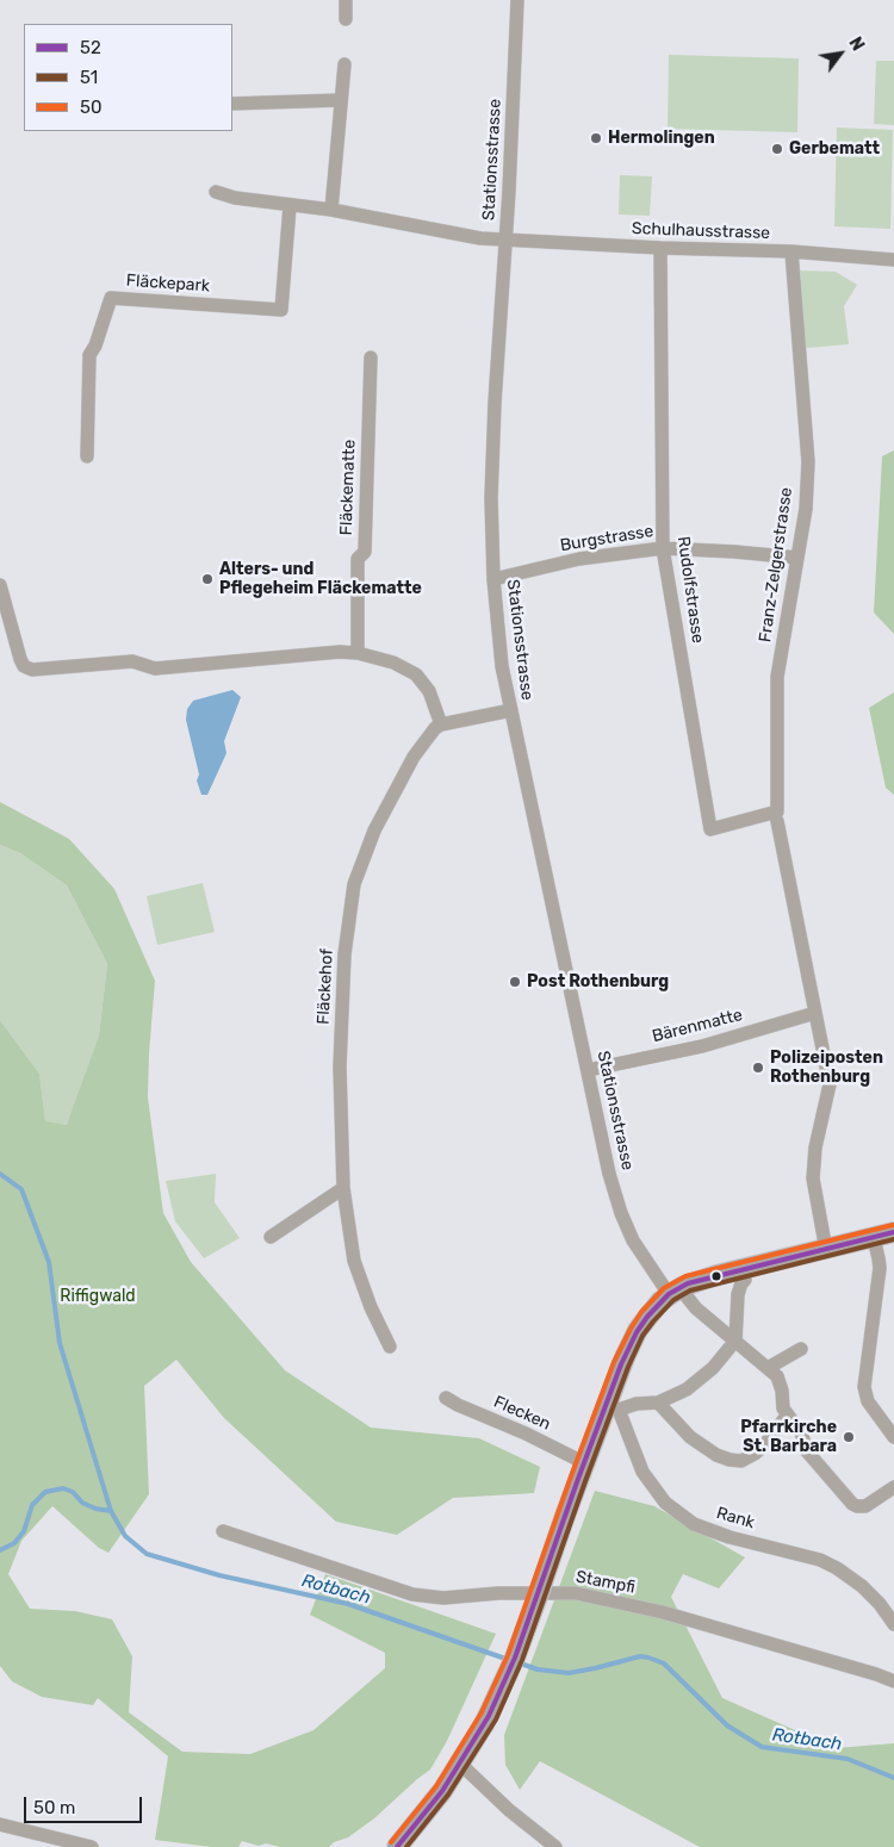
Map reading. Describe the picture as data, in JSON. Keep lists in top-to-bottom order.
{
  "streets": {
    "street": [
      "Stationsstrasse",
      "Schulhausstrasse",
      "Fläckepark",
      "Fläckematte",
      "Burgstrasse",
      "Franz-Zelgerstrasse",
      "Rudolfstrasse",
      "Fläckehof",
      "Bärenmatte",
      "Flecken",
      "Rank",
      "Stampfi"
    ]
  },
  "crossings": [
    ["Stationsstrasse", "Schulhausstrasse"],
    ["Stationsstrasse", "Burgstrasse"],
    ["Stationsstrasse", "Bärenmatte"],
    ["Schulhausstrasse", "Fläckepark"],
    ["Schulhausstrasse", "Franz-Zelgerstrasse"],
    ["Schulhausstrasse", "Rudolfstrasse"],
    ["Burgstrasse", "Franz-Zelgerstrasse"],
    ["Burgstrasse", "Rudolfstrasse"],
    ["Franz-Zelgerstrasse", "Rudolfstrasse"],
    ["Franz-Zelgerstrasse", "Bärenmatte"]
  ],
  "water": ["Rotbach"],
  "parks": ["Riffigwald"],
  "places": [
    "Hermolingen",
    "Gerbematt",
    "Alters- und Pflegeheim Fläckematte",
    "Post Rothenburg",
    "Polizeiposten Rothenburg",
    "Pfarrkirche St. Barbara"
  ],
  "lines": ["transit line 50", "transit line 52", "transit line 51"],
  "legend": ["52", "51", "50"],
  "scale_bar": "50 m",
  "north": "top right"
}
